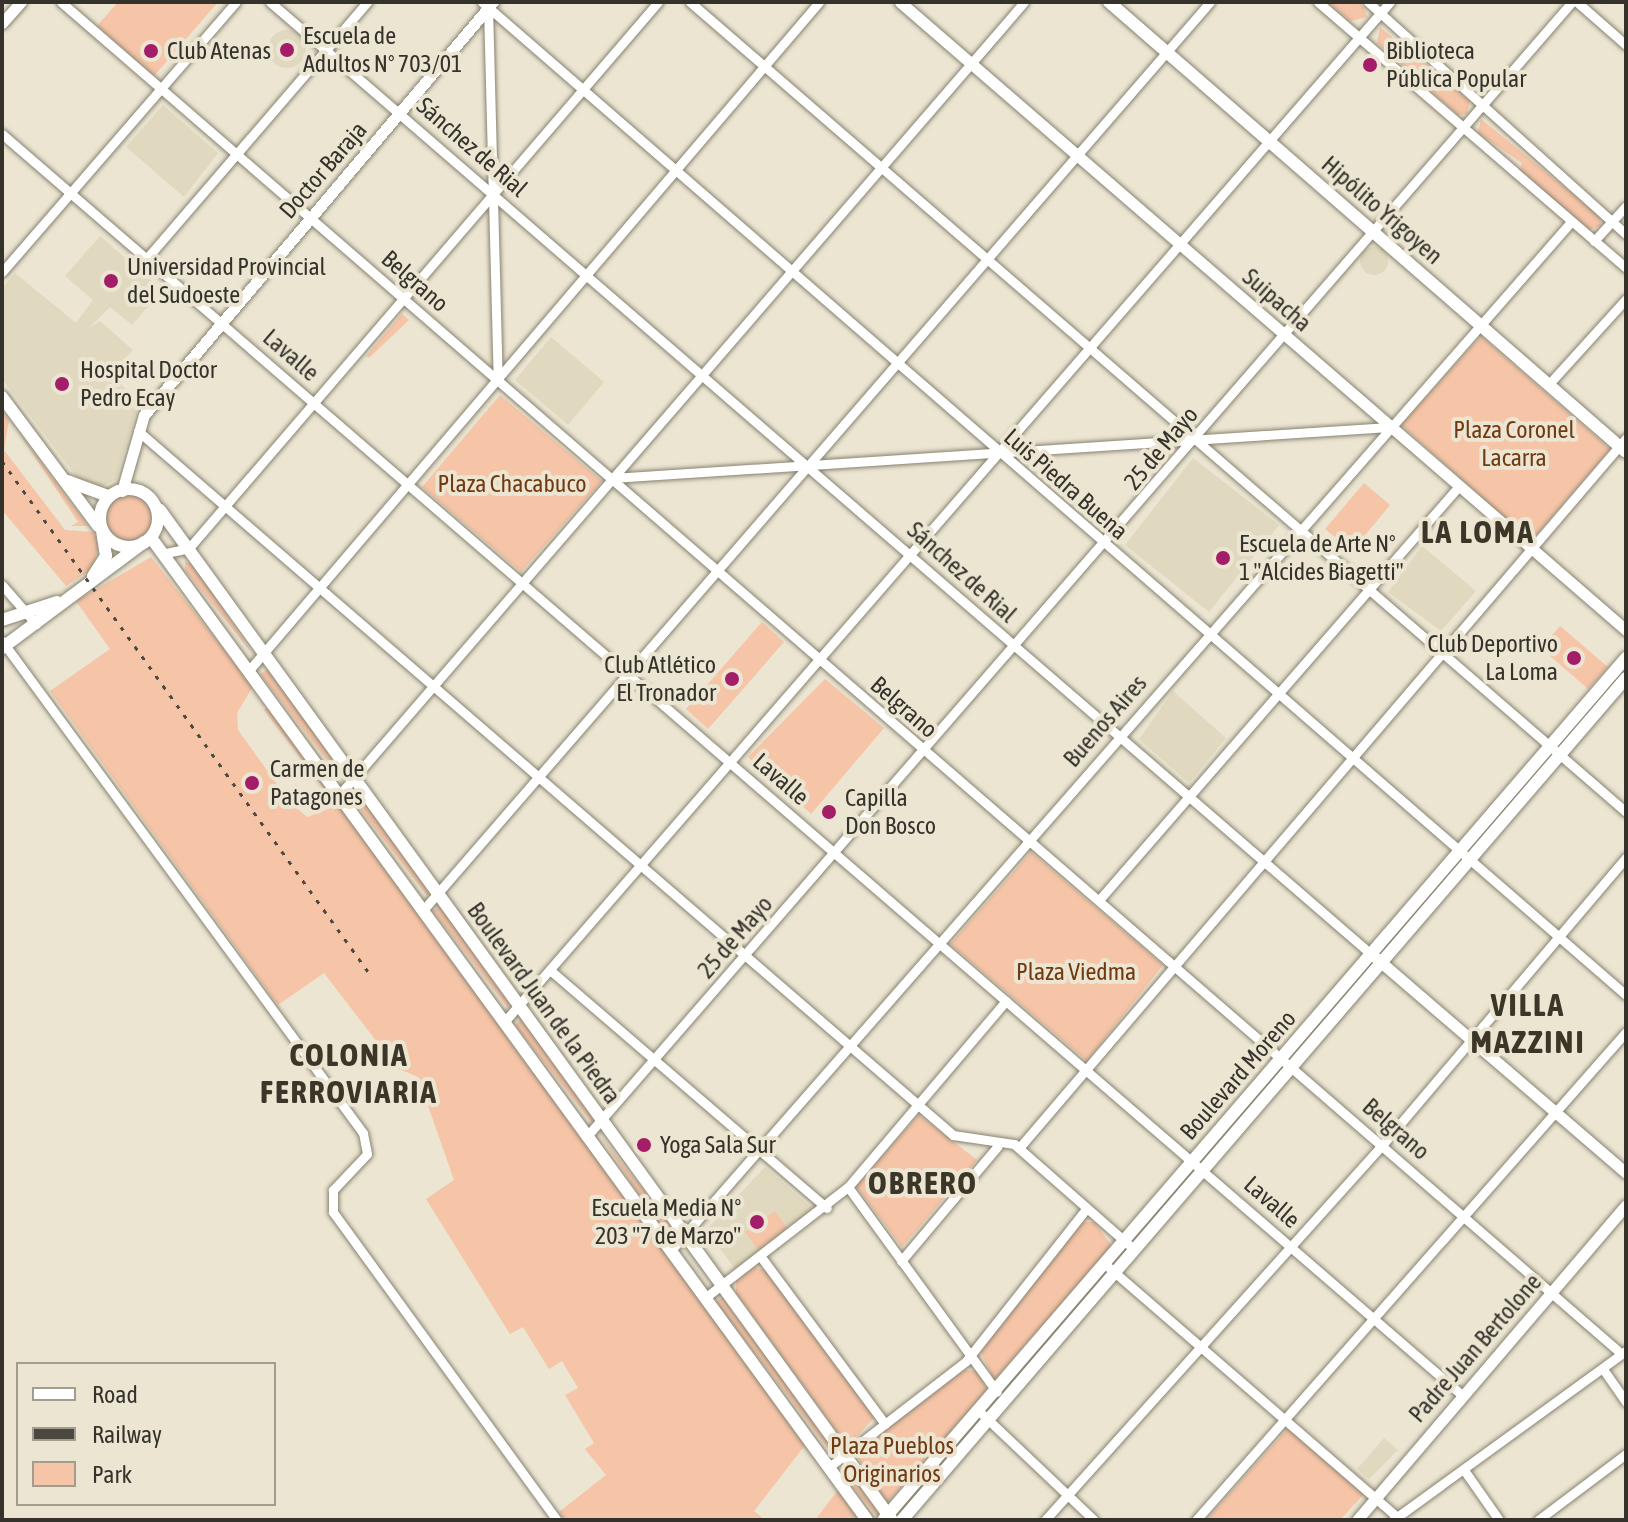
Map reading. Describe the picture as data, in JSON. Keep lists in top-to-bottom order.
{
  "streets": {
    "main road": ["Hipólito Yrigoyen", "Boulevard Juan de la Piedra", "Boulevard Moreno"],
    "street": [
      "Sánchez de Rial",
      "Doctor Baraja",
      "Belgrano",
      "Suipacha",
      "Lavalle",
      "25 de Mayo",
      "Luis Piedra Buena",
      "Buenos Aires",
      "Padre Juan Bertolone"
    ]
  },
  "crossings": [
    ["Sánchez de Rial", "Doctor Baraja"],
    ["Sánchez de Rial", "25 de Mayo"],
    ["Sánchez de Rial", "Buenos Aires"],
    ["Sánchez de Rial", "Boulevard Moreno"],
    ["Doctor Baraja", "Belgrano"],
    ["Doctor Baraja", "Lavalle"],
    ["Doctor Baraja", "Luis Piedra Buena"],
    ["Doctor Baraja", "Boulevard Juan de la Piedra"],
    ["Hipólito Yrigoyen", "25 de Mayo"],
    ["Hipólito Yrigoyen", "Buenos Aires"],
    ["Belgrano", "25 de Mayo"],
    ["Belgrano", "Buenos Aires"],
    ["Belgrano", "Boulevard Moreno"],
    ["Belgrano", "Padre Juan Bertolone"],
    ["Suipacha", "25 de Mayo"],
    ["Suipacha", "Buenos Aires"],
    ["Lavalle", "25 de Mayo"],
    ["Lavalle", "Buenos Aires"],
    ["Lavalle", "Boulevard Moreno"],
    ["Lavalle", "Padre Juan Bertolone"],
    ["25 de Mayo", "Luis Piedra Buena"],
    ["25 de Mayo", "Boulevard Juan de la Piedra"],
    ["Luis Piedra Buena", "Buenos Aires"],
    ["Luis Piedra Buena", "Boulevard Moreno"],
    ["Buenos Aires", "Boulevard Juan de la Piedra"],
    ["Boulevard Juan de la Piedra", "Boulevard Moreno"]
  ],
  "districts": [
    "LA LOMA",
    "VILLA MAZZINI",
    "COLONIA FERROVIARIA",
    "OBRERO"
  ],
  "parks": [
    "Plaza Coronel Lacarra",
    "Plaza Chacabuco",
    "Plaza Viedma",
    "Plaza Pueblos Originarios"
  ],
  "places": [
    "Escuela de Adultos N° 703/01",
    "Club Atenas",
    "Biblioteca Pública Popular",
    "Universidad Provincial del Sudoeste",
    "Hospital Doctor Pedro Ecay",
    "Escuela de Arte N° 1 \"Alcides Biagetti\"",
    "Club Deportivo La Loma",
    "Club Atlético El Tronador",
    "Carmen de Patagones",
    "Capilla Don Bosco",
    "Yoga Sala Sur",
    "Escuela Media Nº 203 \"7 de Marzo\""
  ],
  "legend": ["Road", "Railway", "Park"]
}
